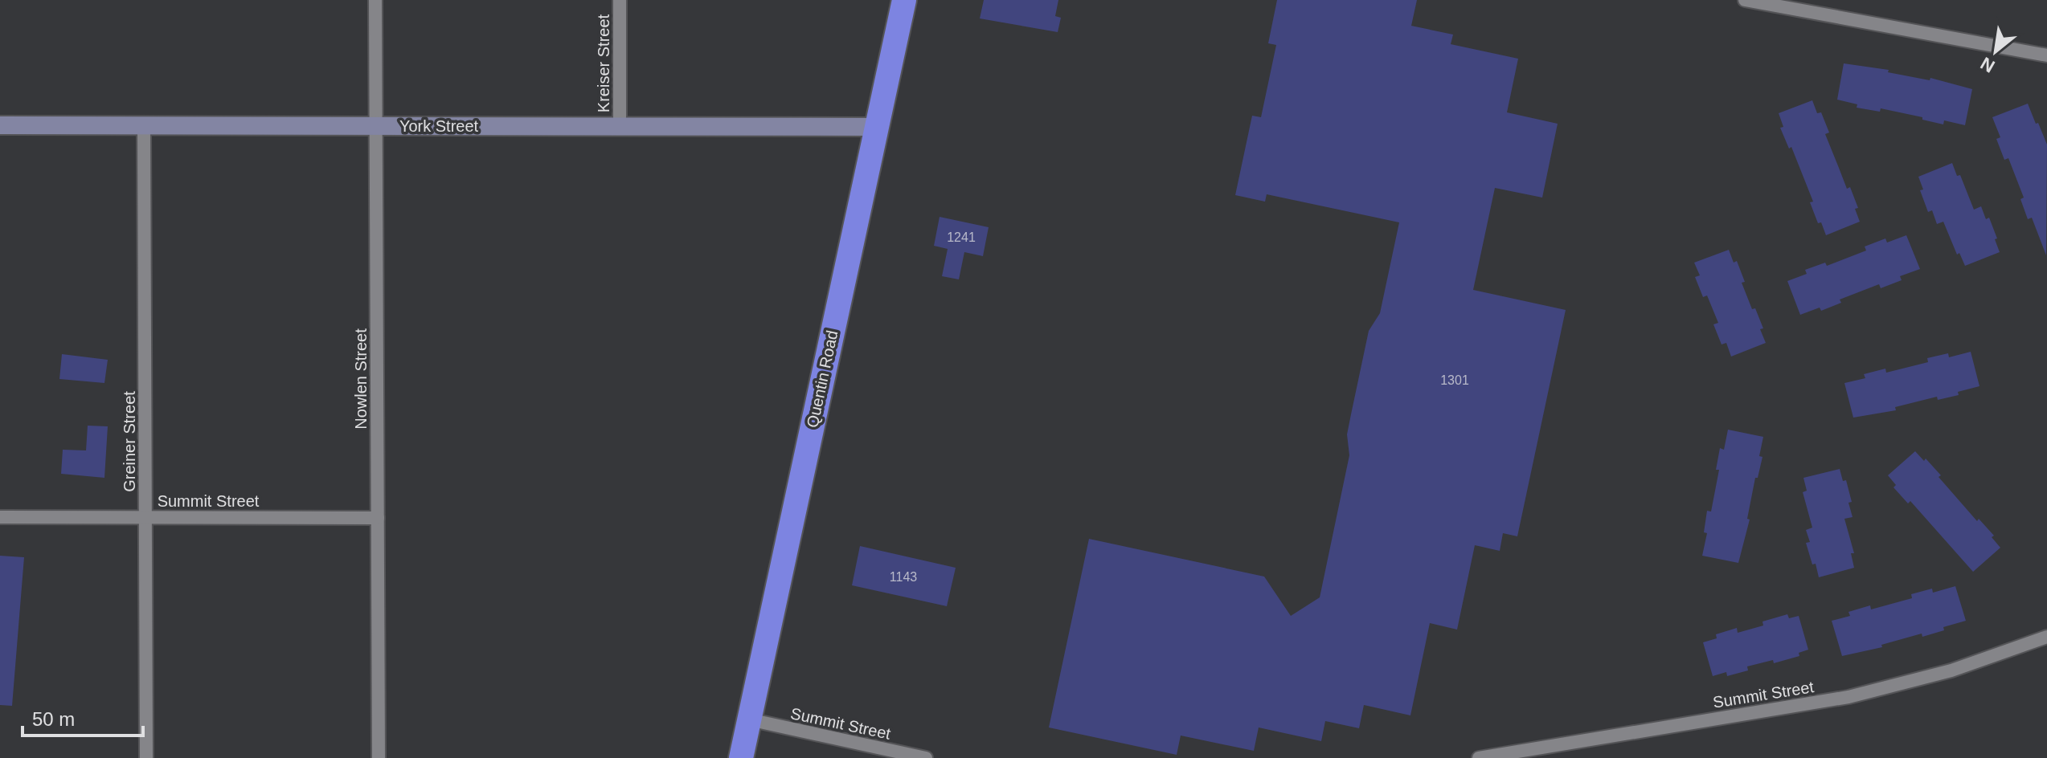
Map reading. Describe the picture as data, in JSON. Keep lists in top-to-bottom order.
{
  "streets": {
    "highway": ["Quentin Road"],
    "street": [
      "Kreiser Street",
      "York Street",
      "Nowlen Street",
      "Greiner Street",
      "Summit Street"
    ]
  },
  "crossings": [
    ["Kreiser Street", "York Street"],
    ["York Street", "Nowlen Street"],
    ["York Street", "Quentin Road"],
    ["York Street", "Greiner Street"],
    ["Nowlen Street", "Summit Street"],
    ["Quentin Road", "Summit Street"],
    ["Greiner Street", "Summit Street"]
  ],
  "house_numbers": ["1241", "1301", "1143"],
  "scale_bar": "50 m",
  "north": "bottom left"
}
